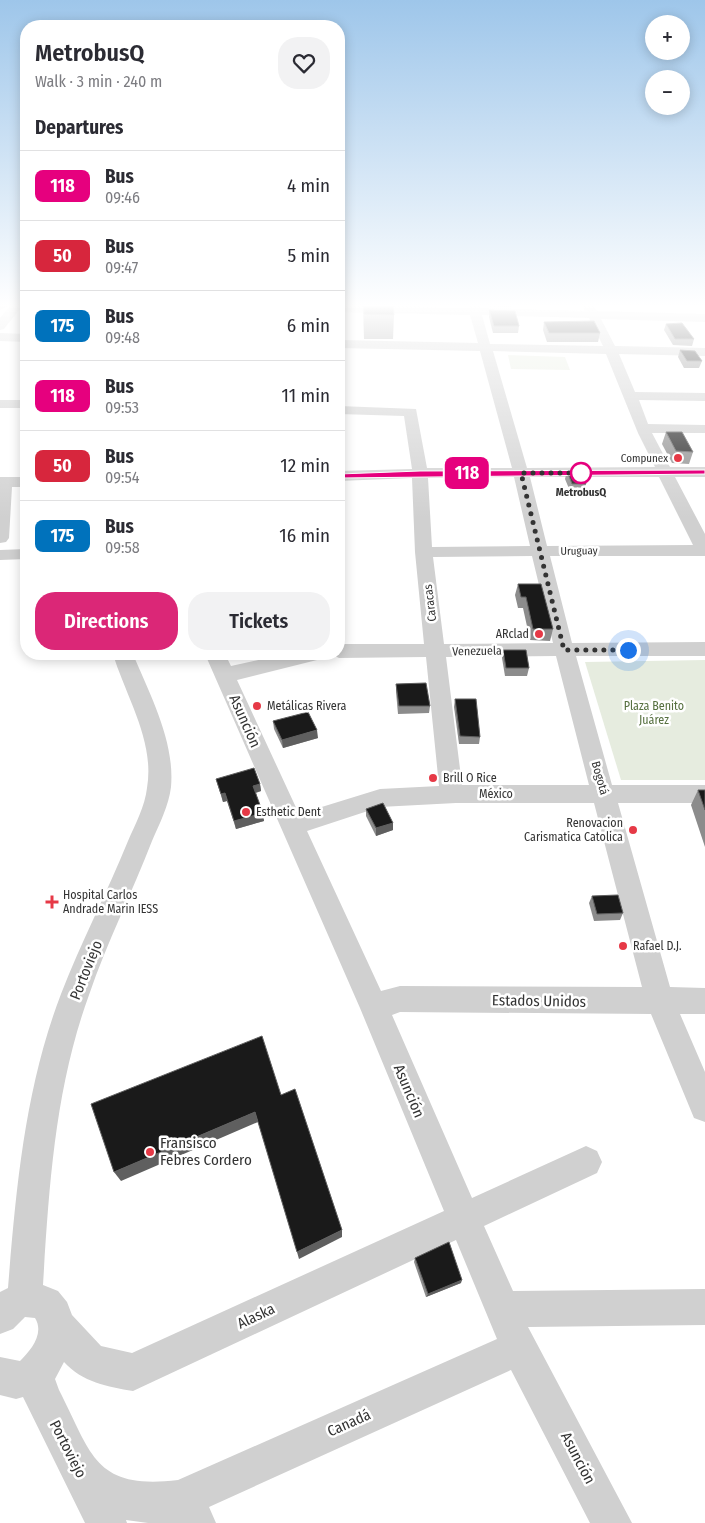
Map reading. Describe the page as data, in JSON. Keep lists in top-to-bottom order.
{
  "streets": {
    "street": [
      "Uruguay",
      "Caracas",
      "Venezuela",
      "Asunción",
      "Bogotá",
      "México",
      "Portoviejo",
      "Estados Unidos",
      "Alaska",
      "Canadá"
    ]
  },
  "crossings": [
    ["Uruguay", "Caracas"],
    ["Uruguay", "Bogotá"],
    ["Caracas", "Venezuela"],
    ["Caracas", "México"],
    ["Venezuela", "Bogotá"],
    ["Asunción", "México"],
    ["Asunción", "Estados Unidos"],
    ["Asunción", "Alaska"],
    ["Asunción", "Canadá"],
    ["Bogotá", "México"],
    ["Bogotá", "Estados Unidos"],
    ["Portoviejo", "Alaska"],
    ["Portoviejo", "Canadá"]
  ],
  "parks": ["Plaza Benito Juárez"],
  "places": {
    "other": [
      "Compunex",
      "MetrobusQ",
      "ARclad",
      "Metálicas Rivera",
      "Brill O Rice",
      "Esthetic Dent",
      "Renovacion Carismatica Catolica",
      "Rafael D.J.",
      "Fransisco Febres Cordero"
    ],
    "health": ["Hospital Carlos Andrade Marin IESS"]
  },
  "lines": ["bus line 118"],
  "page": {
    "on_map": "118",
    "map_buttons": ["+", "−"],
    "heading": [
      ["MetrobusQ", "Walk · 3 min · 240 m"],
      "Departures"
    ],
    "list": [
      {
        "mark": "118",
        "name": "Bus",
        "note": "09:46",
        "value": "4 min"
      },
      {
        "mark": "50",
        "name": "Bus",
        "note": "09:47",
        "value": "5 min"
      },
      {
        "mark": "175",
        "name": "Bus",
        "note": "09:48",
        "value": "6 min"
      },
      {
        "mark": "118",
        "name": "Bus",
        "note": "09:53",
        "value": "11 min"
      },
      {
        "mark": "50",
        "name": "Bus",
        "note": "09:54",
        "value": "12 min"
      },
      {
        "mark": "175",
        "name": "Bus",
        "note": "09:58",
        "value": "16 min"
      }
    ],
    "buttons": ["Directions", "Tickets"]
  }
}
